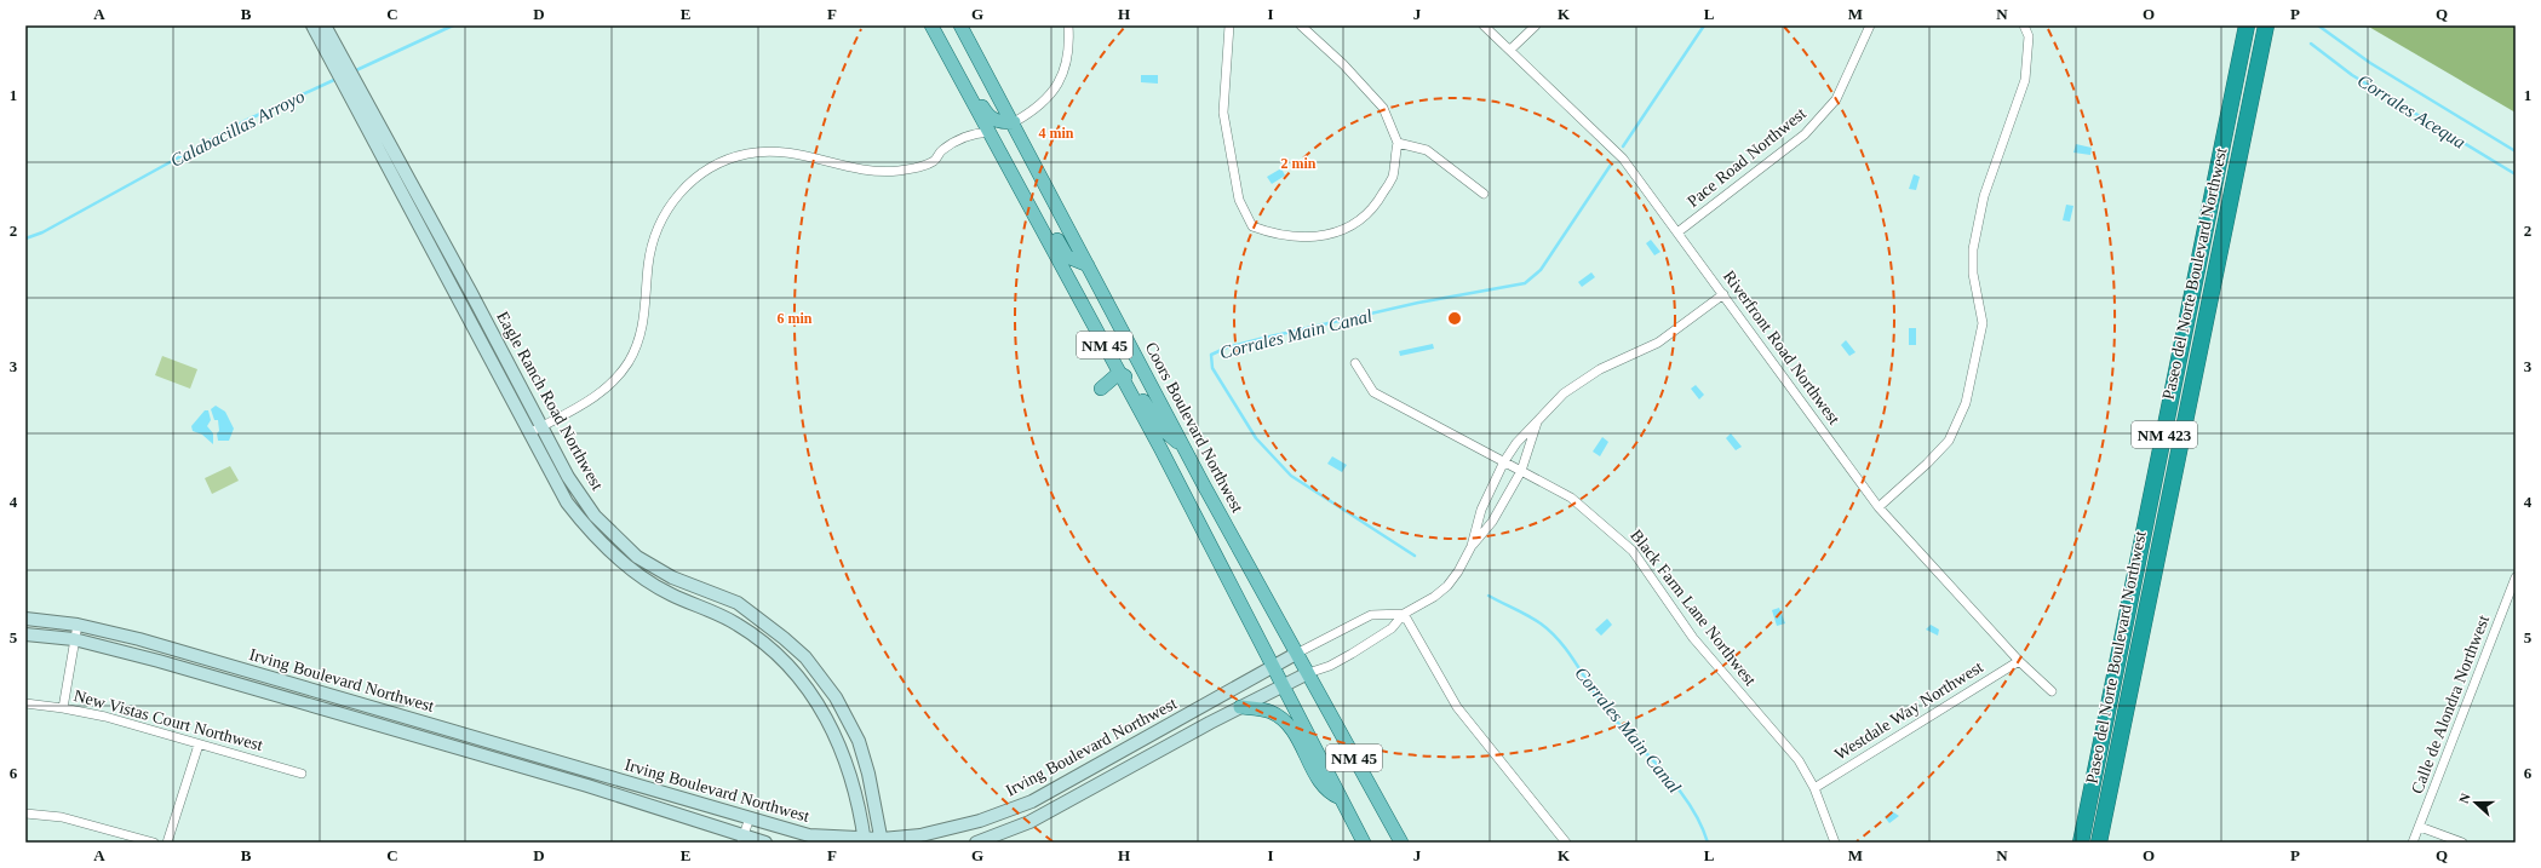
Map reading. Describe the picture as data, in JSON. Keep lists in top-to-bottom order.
{
  "streets": {
    "highway": ["Paseo del Norte Boulevard Northwest", "NM 423"],
    "main road": ["NM 45", "Coors Boulevard Northwest"],
    "street": [
      "Pace Road Northwest",
      "Riverfront Road Northwest",
      "Eagle Ranch Road Northwest",
      "Black Farm Lane Northwest",
      "Irving Boulevard Northwest",
      "Calle de Alondra Northwest",
      "Westdale Way Northwest",
      "New Vistas Court Northwest"
    ]
  },
  "crossings": [
    ["Pace Road Northwest", "Riverfront Road Northwest"],
    ["NM 45", "Irving Boulevard Northwest"],
    ["Riverfront Road Northwest", "Westdale Way Northwest"],
    ["Eagle Ranch Road Northwest", "Irving Boulevard Northwest"],
    ["Coors Boulevard Northwest", "Irving Boulevard Northwest"],
    ["Black Farm Lane Northwest", "Westdale Way Northwest"]
  ],
  "water": ["Corrales Acequa", "Calabacillas Arroyo", "Corrales Main Canal"],
  "north": "left",
  "grid": {
    "columns": [
      "A",
      "B",
      "C",
      "D",
      "E",
      "F",
      "G",
      "H",
      "I",
      "J",
      "K",
      "L",
      "M",
      "N",
      "O",
      "P",
      "Q"
    ],
    "rows": [
      "1",
      "2",
      "3",
      "4",
      "5",
      "6"
    ]
  },
  "rings": ["4 min", "2 min", "6 min"]
}
